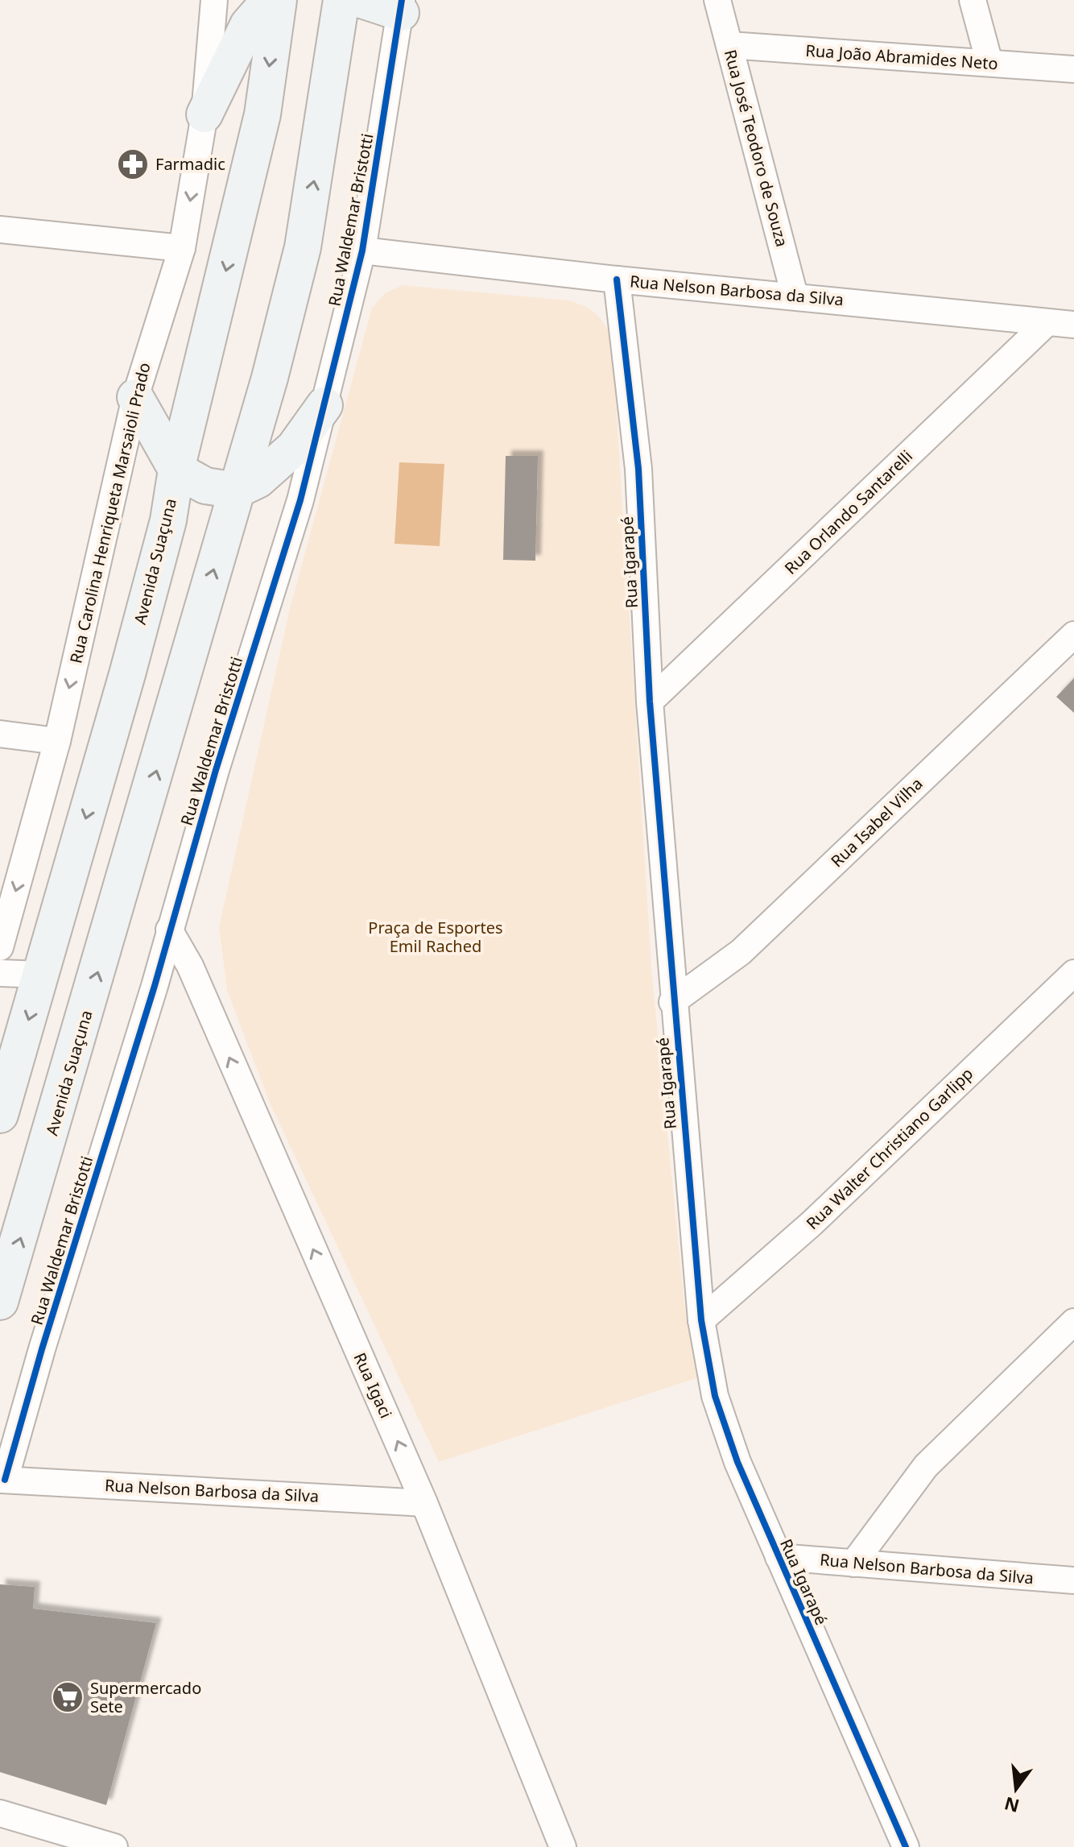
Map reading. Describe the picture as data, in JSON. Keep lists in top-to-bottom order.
{
  "streets": {
    "main road": ["Avenida Suaçuna"],
    "street": [
      "Rua João Abramides Neto",
      "Rua José Teodoro de Souza",
      "Rua Waldemar Bristotti",
      "Rua Nelson Barbosa da Silva",
      "Rua Orlando Santarelli",
      "Rua Carolina Henriqueta Marsaioli Prado",
      "Rua Igarapé",
      "Rua Isabel Vilha",
      "Rua Walter Christiano Garlipp",
      "Rua Igaci"
    ]
  },
  "crossings": [
    ["Rua João Abramides Neto", "Rua José Teodoro de Souza"],
    ["Rua José Teodoro de Souza", "Rua Nelson Barbosa da Silva"],
    ["Rua Waldemar Bristotti", "Rua Nelson Barbosa da Silva"],
    ["Rua Waldemar Bristotti", "Rua Igaci"],
    ["Rua Nelson Barbosa da Silva", "Rua Orlando Santarelli"],
    ["Rua Nelson Barbosa da Silva", "Rua Igarapé"],
    ["Rua Nelson Barbosa da Silva", "Rua Igaci"],
    ["Rua Orlando Santarelli", "Rua Igarapé"],
    ["Rua Igarapé", "Rua Isabel Vilha"],
    ["Rua Igarapé", "Rua Walter Christiano Garlipp"]
  ],
  "one_way": ["Rua Carolina Henriqueta Marsaioli Prado", "Rua Igaci"],
  "parks": ["Praça de Esportes Emil Rached"],
  "places": {
    "pharmacy": ["Farmadic"],
    "supermarket": ["Supermercado Sete"]
  },
  "north": "bottom"
}
